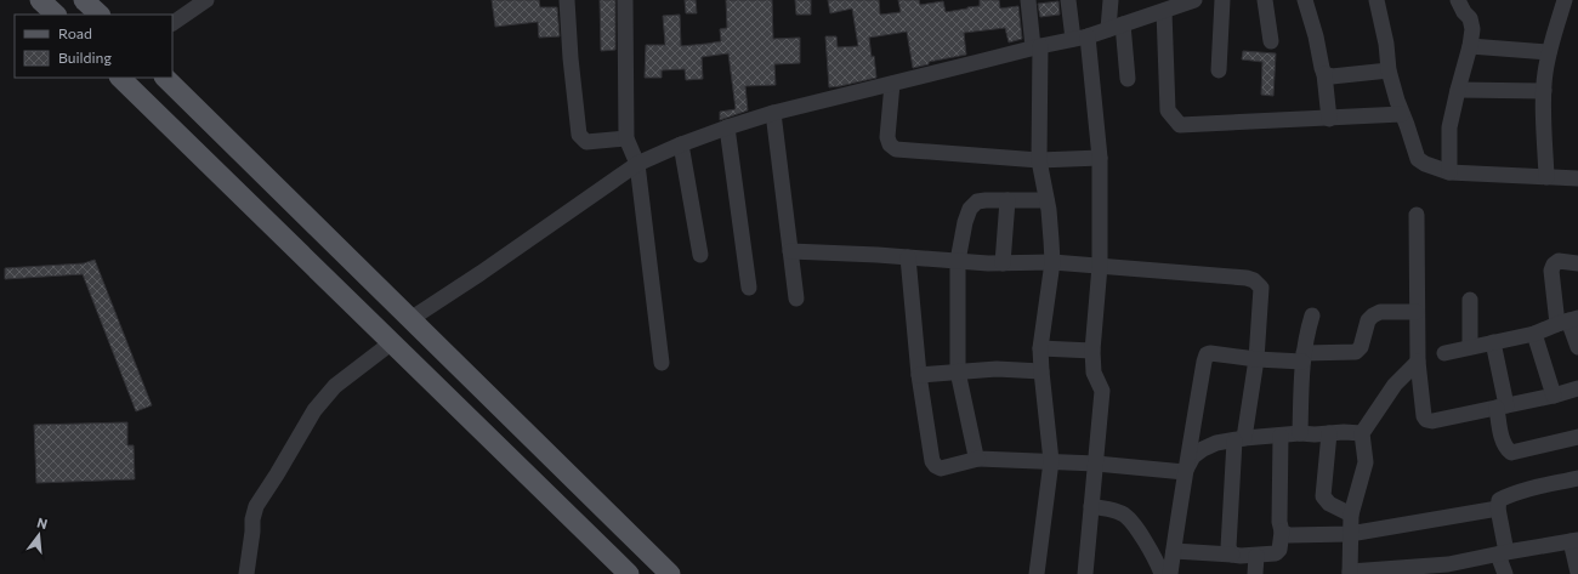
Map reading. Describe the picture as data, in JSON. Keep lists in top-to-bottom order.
{
  "legend": ["Road", "Building"],
  "north": "top"
}
